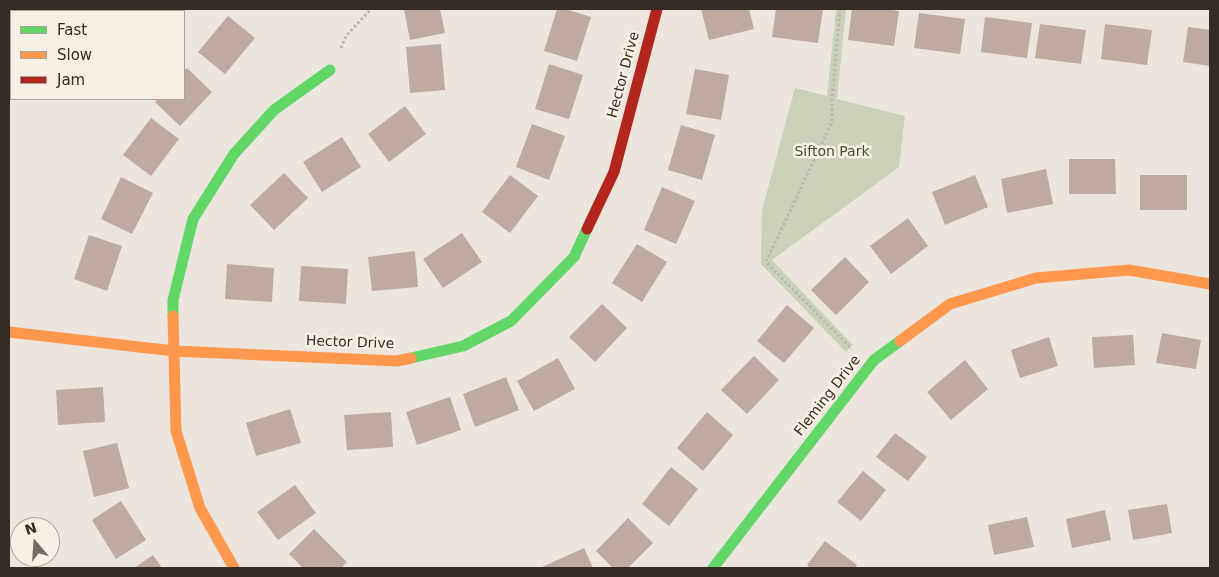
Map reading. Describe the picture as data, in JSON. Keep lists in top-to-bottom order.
{
  "streets": {
    "street": ["Hector Drive", "Fleming Drive"]
  },
  "parks": ["Sifton Park"],
  "legend": ["Fast", "Slow", "Jam"],
  "north": "top"
}
